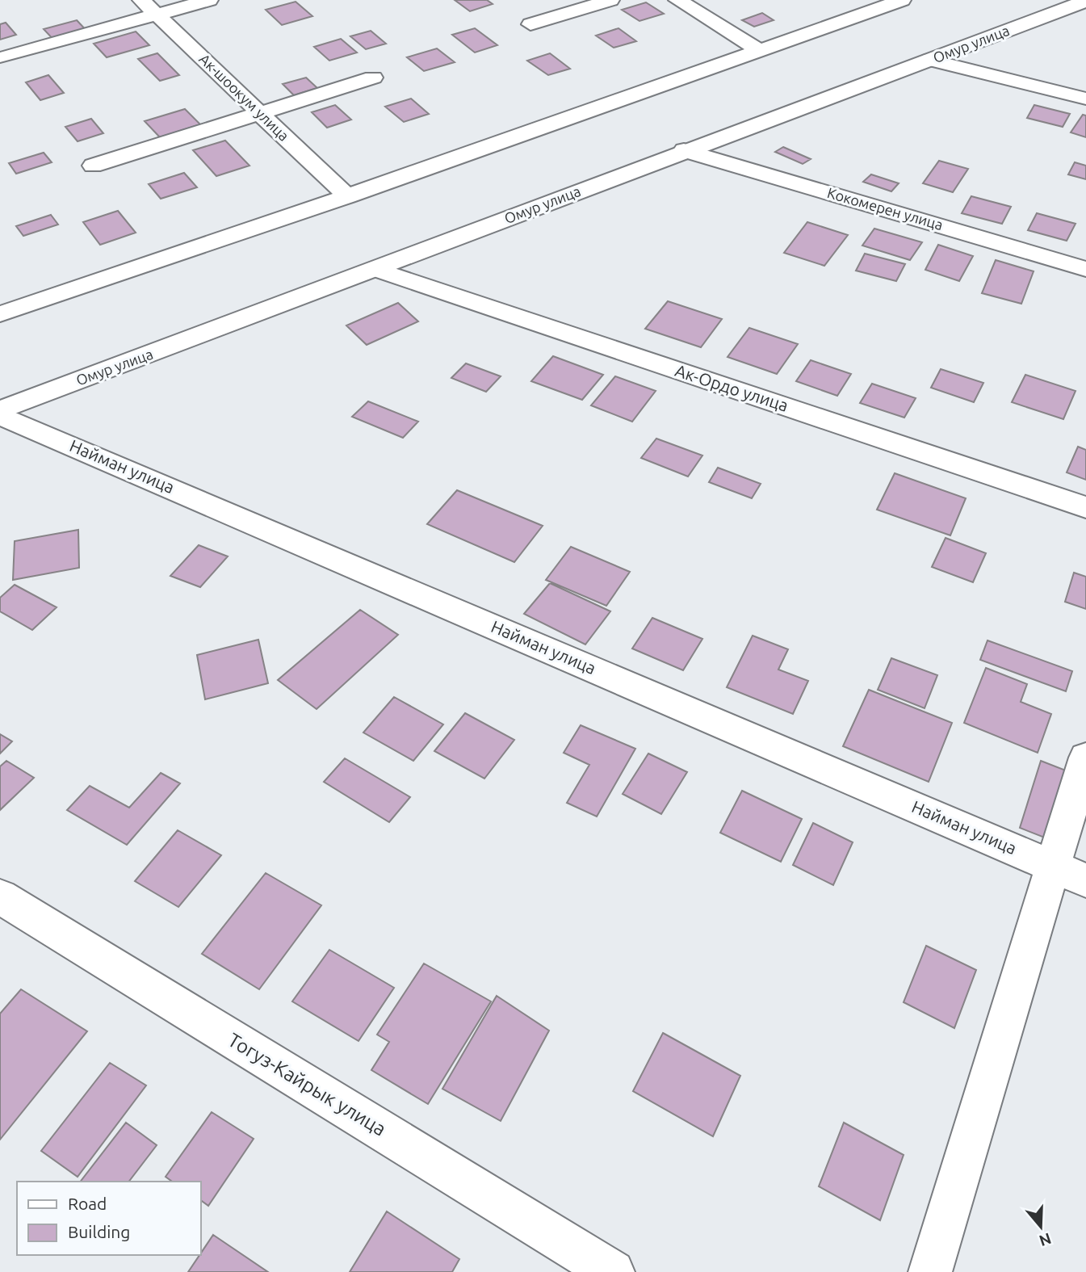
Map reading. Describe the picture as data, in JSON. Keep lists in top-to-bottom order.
{
  "streets": {
    "street": [
      "Омур улица",
      "Ак-шоокум улица",
      "Кокомерен улица",
      "Ак-Ордо улица",
      "Найман улица",
      "Тогуз-Кайрык улица"
    ]
  },
  "crossings": [
    ["Омур улица", "Кокомерен улица"],
    ["Омур улица", "Ак-Ордо улица"]
  ],
  "legend": ["Road", "Building"],
  "north": "bottom"
}
